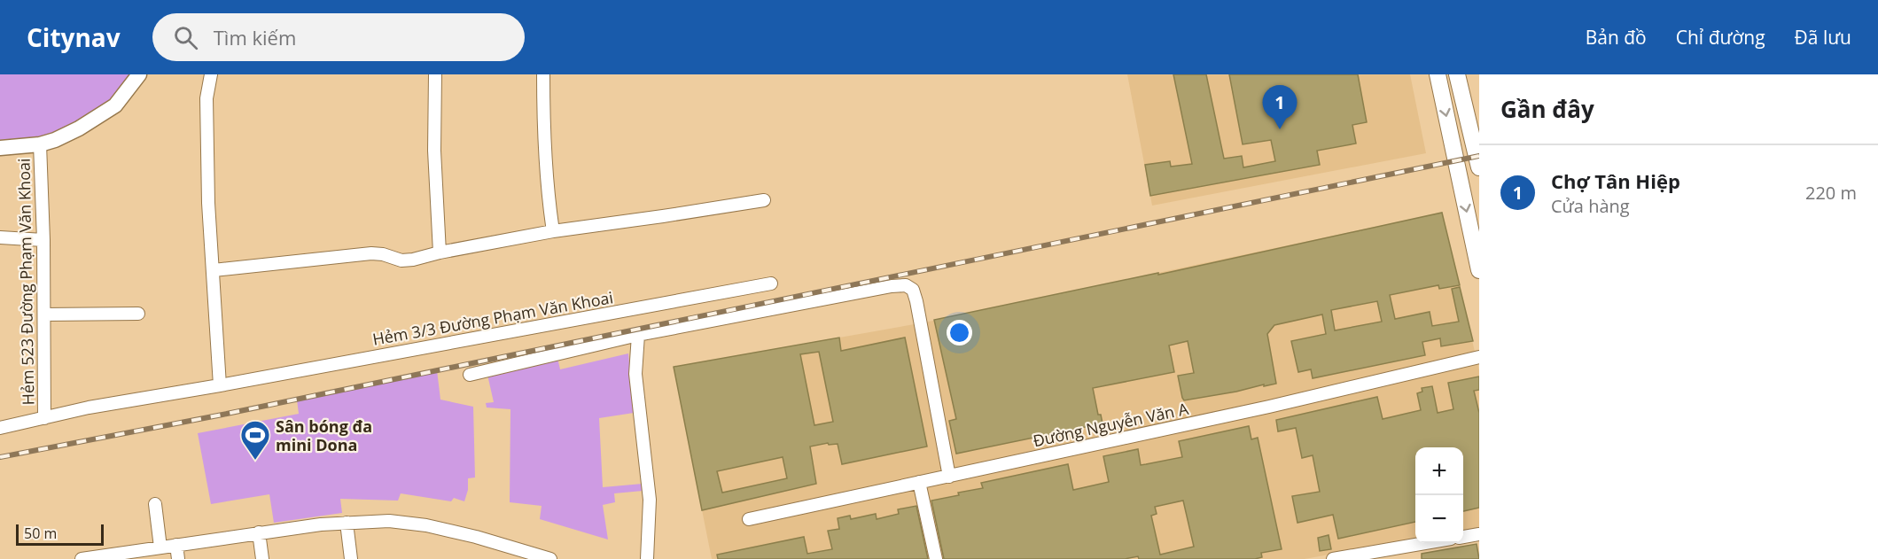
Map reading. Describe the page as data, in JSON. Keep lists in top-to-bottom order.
{
  "streets": {
    "street": ["Hẻm 523 Đường Phạm Văn Khoai", "Hẻm 3/3 Đường Phạm Văn Khoai", "Đường Nguyễn Văn A"]
  },
  "crossings": [
    ["Hẻm 523 Đường Phạm Văn Khoai", "Hẻm 3/3 Đường Phạm Văn Khoai"]
  ],
  "places": {
    "sports": ["Sân bóng đa mini Dona"]
  },
  "scale_bar": "50 m",
  "page": {
    "header": "Citynav",
    "search": "Tìm kiếm",
    "nav": ["Bản đồ", "Chỉ đường", "Đã lưu"],
    "heading": "Gần đây",
    "pins": "1",
    "list": [
      {
        "mark": "1",
        "name": "Chợ Tân Hiệp",
        "note": "Cửa hàng",
        "value": "220 m"
      }
    ],
    "map_buttons": ["+", "−"],
    "scale": "50 m"
  }
}
